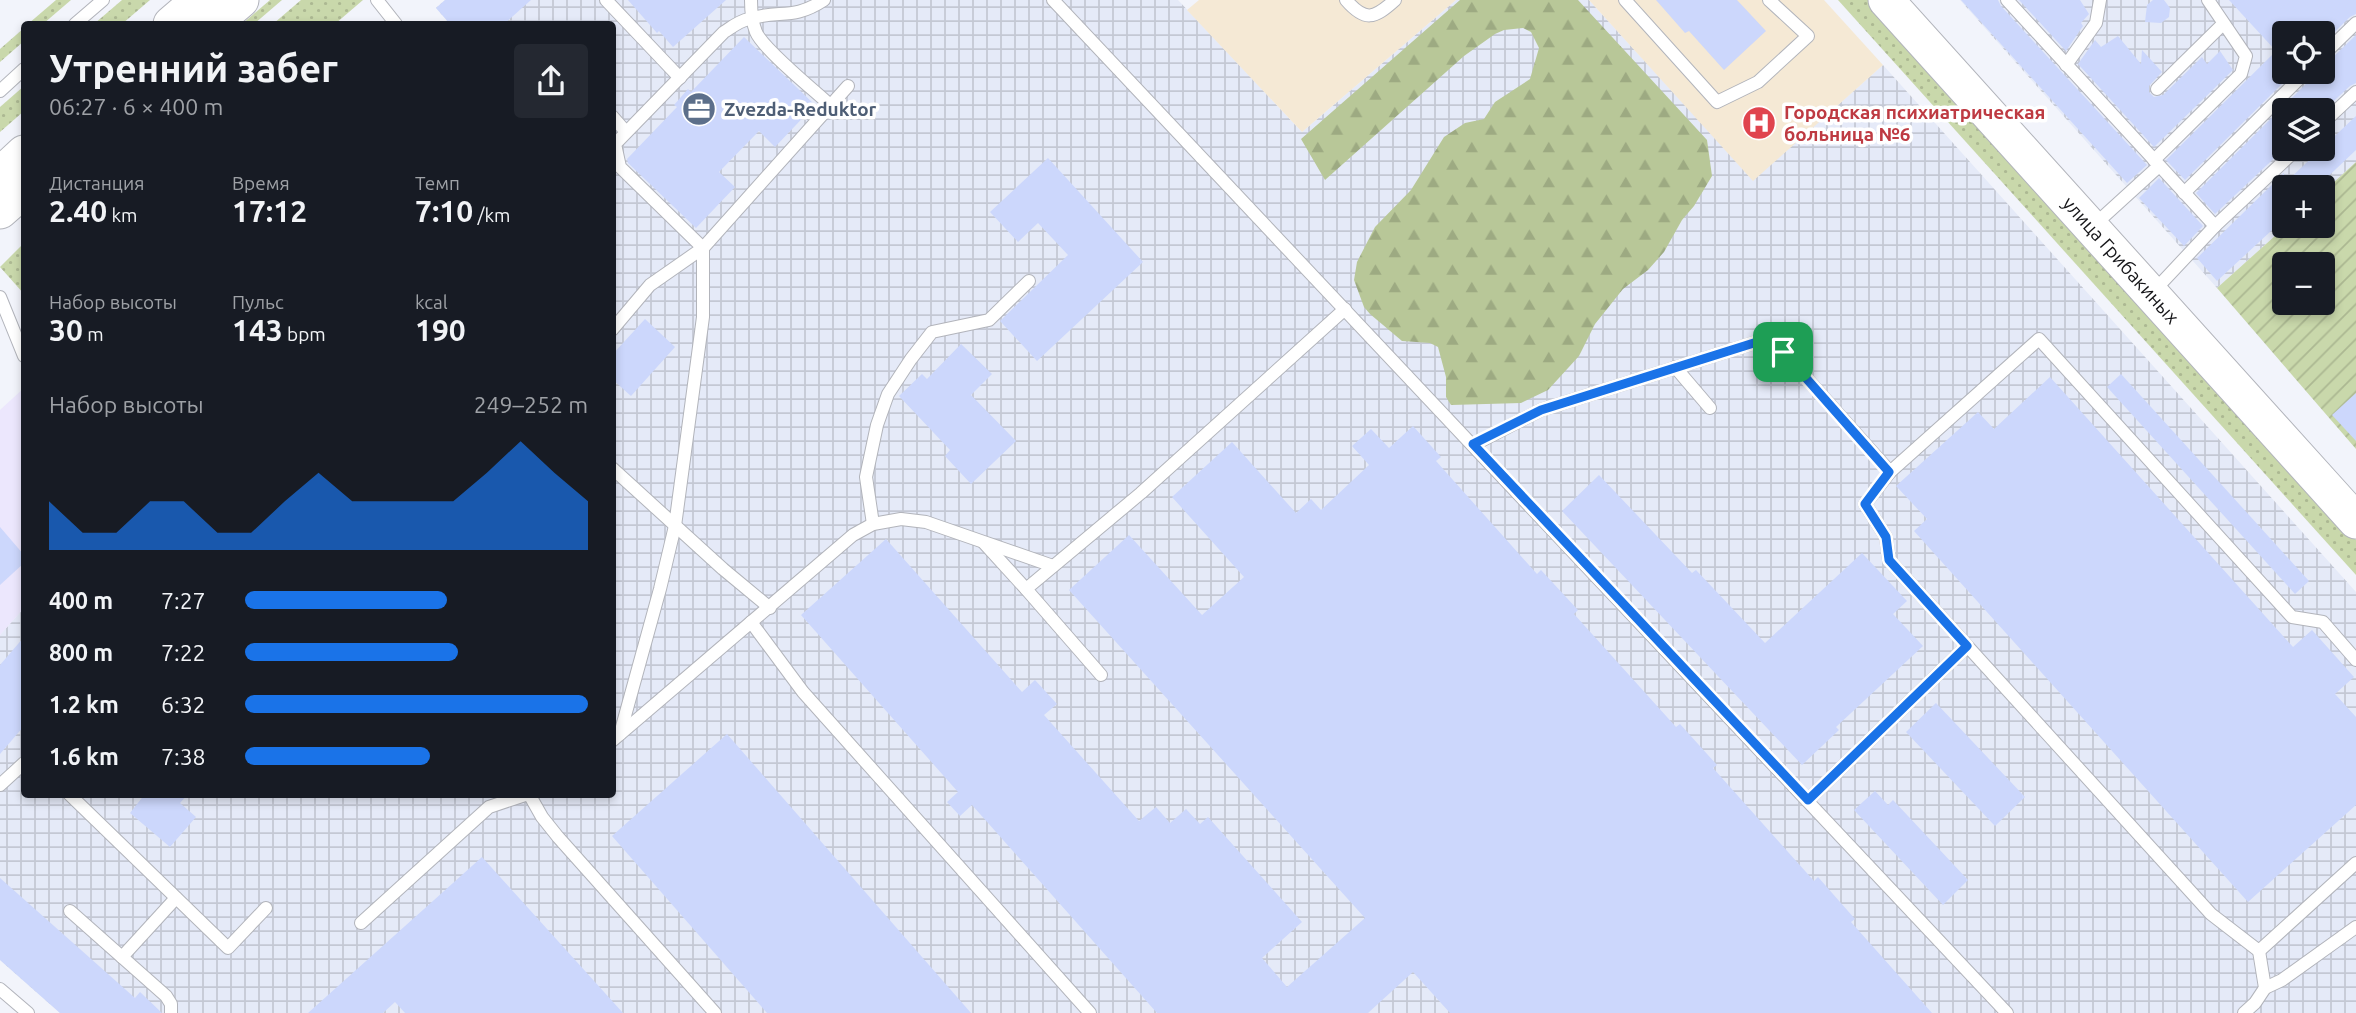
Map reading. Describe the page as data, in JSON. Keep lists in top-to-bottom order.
{
  "streets": {
    "street": ["улица Грибакиных"]
  },
  "places": {
    "office": ["Zvezda-Reduktor"],
    "hospital": ["Городская психиатрическая больница №6"]
  },
  "page": {
    "map_buttons": ["+", "−"],
    "heading": ["Утренний забег", "06:27 · 6 × 400 m"],
    "stats": [
      ["Дистанция", "2.40 km"],
      ["Время", "17:12"],
      ["Темп", "7:10 /km"],
      ["Набор высоты", "30 m"],
      ["Пульс", "143 bpm"],
      ["kcal", "190"]
    ],
    "chart": ["Набор высоты", "249–252 m"],
    "list": [
      {
        "name": "400 m",
        "note": "7:27"
      },
      {
        "name": "800 m",
        "note": "7:22"
      },
      {
        "name": "1.2 km",
        "note": "6:32"
      },
      {
        "name": "1.6 km",
        "note": "7:38"
      }
    ]
  }
}
